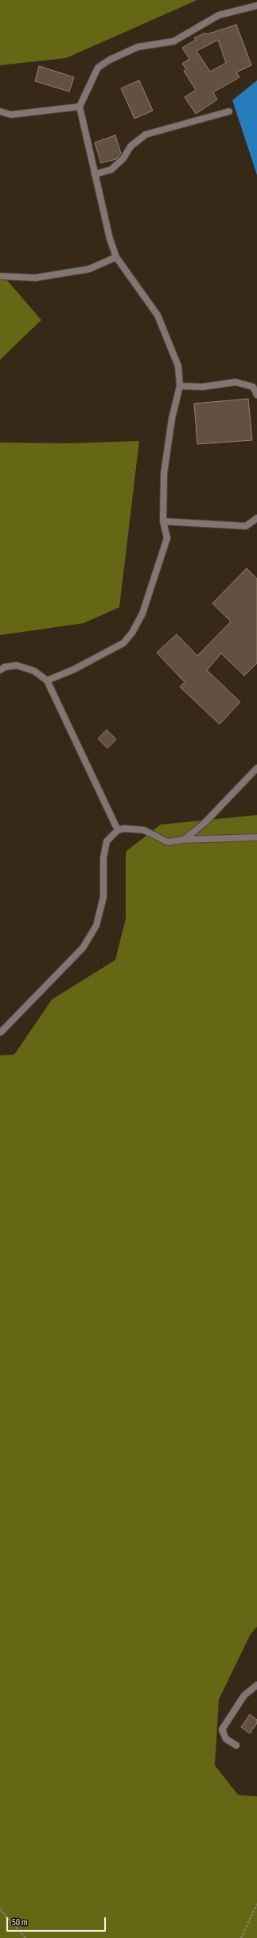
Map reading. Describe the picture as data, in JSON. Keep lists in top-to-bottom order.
{
  "scale_bar": "50 m"
}
